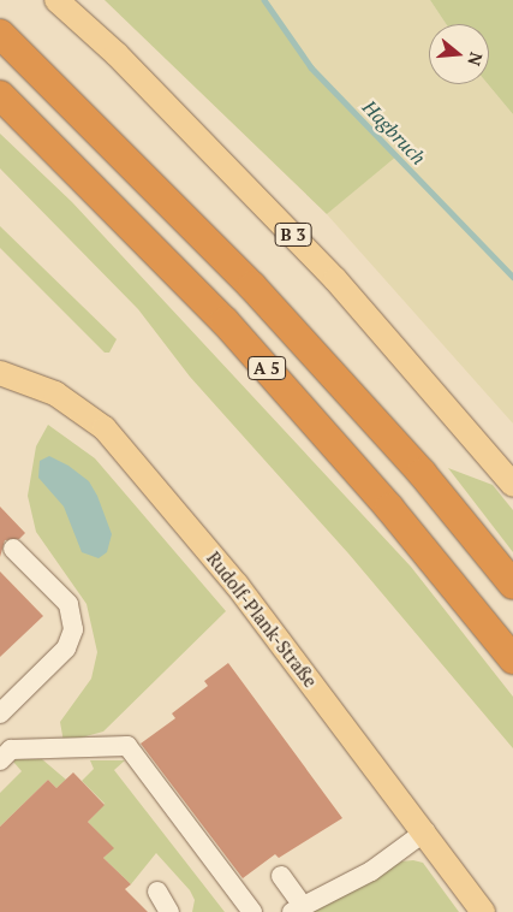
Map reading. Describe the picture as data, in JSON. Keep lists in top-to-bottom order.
{
  "streets": {
    "highway": ["A 5"],
    "main road": ["B 3", "Rudolf-Plank-Straße"]
  },
  "water": ["Hagbruch"],
  "north": "right"
}
